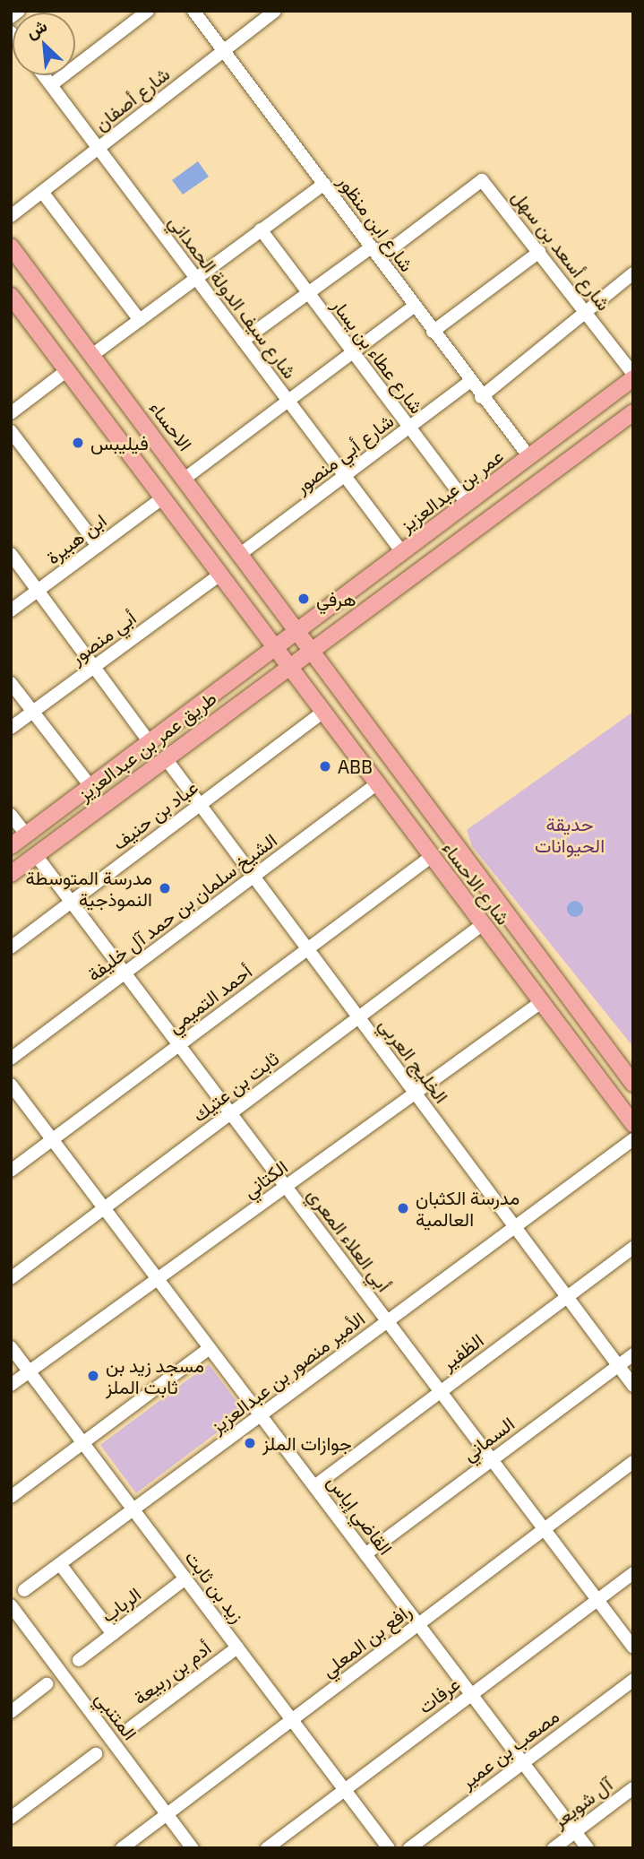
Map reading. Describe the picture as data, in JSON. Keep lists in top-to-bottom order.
{
  "streets": {
    "main road": [
      "الاحساء",
      "عمر بن عبدالعزيز",
      "طريق عمر بن عبدالعزيز",
      "شارع الاحساء"
    ],
    "street": [
      "شارع أصفان",
      "شارع ابن منظور",
      "شارع أسعد بن سهل",
      "شارع سيف الدولة الحمداني",
      "شارع عطاء بن يسار",
      "شارع أبي منصور",
      "ابن هبيرة",
      "أبي منصور",
      "عباد بن حنيف",
      "الشيخ سلمان بن حمد آل خليفة",
      "أحمد التميمي",
      "الخليج العربي",
      "ثابت بن عتيك",
      "الكتاني",
      "أبي العلاء المعري",
      "الظفير",
      "الأمير منصور بن عبدالعزيز",
      "السماني",
      "القاضي إياس",
      "زيد بن ثابت",
      "الرباب",
      "رافع بن المعلي",
      "أدم بن ربيعة",
      "عرفات",
      "المتنبي",
      "مصعب بن عمير",
      "آل شويعر"
    ]
  },
  "crossings": [
    ["شارع أصفان", "شارع ابن منظور"],
    ["شارع أصفان", "شارع سيف الدولة الحمداني"],
    ["شارع ابن منظور", "شارع أسعد بن سهل"],
    ["شارع ابن منظور", "شارع أبي منصور"],
    ["شارع ابن منظور", "عمر بن عبدالعزيز"],
    ["شارع سيف الدولة الحمداني", "شارع أبي منصور"],
    ["شارع سيف الدولة الحمداني", "عمر بن عبدالعزيز"],
    ["شارع عطاء بن يسار", "شارع أبي منصور"],
    ["شارع عطاء بن يسار", "عمر بن عبدالعزيز"],
    ["الاحساء", "شارع أبي منصور"],
    ["الاحساء", "عمر بن عبدالعزيز"],
    ["الاحساء", "طريق عمر بن عبدالعزيز"],
    ["الاحساء", "شارع الاحساء"],
    ["عمر بن عبدالعزيز", "طريق عمر بن عبدالعزيز"],
    ["طريق عمر بن عبدالعزيز", "شارع الاحساء"],
    ["طريق عمر بن عبدالعزيز", "الخليج العربي"],
    ["طريق عمر بن عبدالعزيز", "أبي العلاء المعري"],
    ["عباد بن حنيف", "شارع الاحساء"],
    ["عباد بن حنيف", "الخليج العربي"],
    ["عباد بن حنيف", "أبي العلاء المعري"],
    ["شارع الاحساء", "الشيخ سلمان بن حمد آل خليفة"],
    ["شارع الاحساء", "أحمد التميمي"],
    ["شارع الاحساء", "ثابت بن عتيك"],
    ["شارع الاحساء", "الكتاني"],
    ["الشيخ سلمان بن حمد آل خليفة", "الخليج العربي"],
    ["الشيخ سلمان بن حمد آل خليفة", "أبي العلاء المعري"],
    ["أحمد التميمي", "الخليج العربي"],
    ["أحمد التميمي", "أبي العلاء المعري"],
    ["أحمد التميمي", "القاضي إياس"],
    ["الخليج العربي", "ثابت بن عتيك"],
    ["الخليج العربي", "الكتاني"],
    ["الخليج العربي", "الظفير"],
    ["الخليج العربي", "الأمير منصور بن عبدالعزيز"],
    ["الخليج العربي", "السماني"],
    ["ثابت بن عتيك", "أبي العلاء المعري"],
    ["ثابت بن عتيك", "القاضي إياس"],
    ["الكتاني", "أبي العلاء المعري"],
    ["الكتاني", "القاضي إياس"],
    ["الكتاني", "زيد بن ثابت"],
    ["أبي العلاء المعري", "الظفير"],
    ["أبي العلاء المعري", "الأمير منصور بن عبدالعزيز"],
    ["أبي العلاء المعري", "السماني"],
    ["أبي العلاء المعري", "رافع بن المعلي"],
    ["أبي العلاء المعري", "عرفات"],
    ["الظفير", "القاضي إياس"],
    ["الأمير منصور بن عبدالعزيز", "القاضي إياس"],
    ["الأمير منصور بن عبدالعزيز", "زيد بن ثابت"],
    ["السماني", "القاضي إياس"],
    ["القاضي إياس", "رافع بن المعلي"],
    ["القاضي إياس", "عرفات"],
    ["القاضي إياس", "مصعب بن عمير"],
    ["القاضي إياس", "آل شويعر"],
    ["زيد بن ثابت", "الرباب"],
    ["زيد بن ثابت", "رافع بن المعلي"],
    ["زيد بن ثابت", "أدم بن ربيعة"],
    ["زيد بن ثابت", "عرفات"],
    ["رافع بن المعلي", "المتنبي"]
  ],
  "parks": ["حديقة الحيوانات"],
  "places": [
    "فيليبس",
    "هرفي",
    "ABB",
    "مدرسة المتوسطة النموذجية",
    "مدرسة الكثبان العالمية",
    "مسجد زيد بن ثابت الملز",
    "جوازات الملز"
  ],
  "north": "top left"
}
